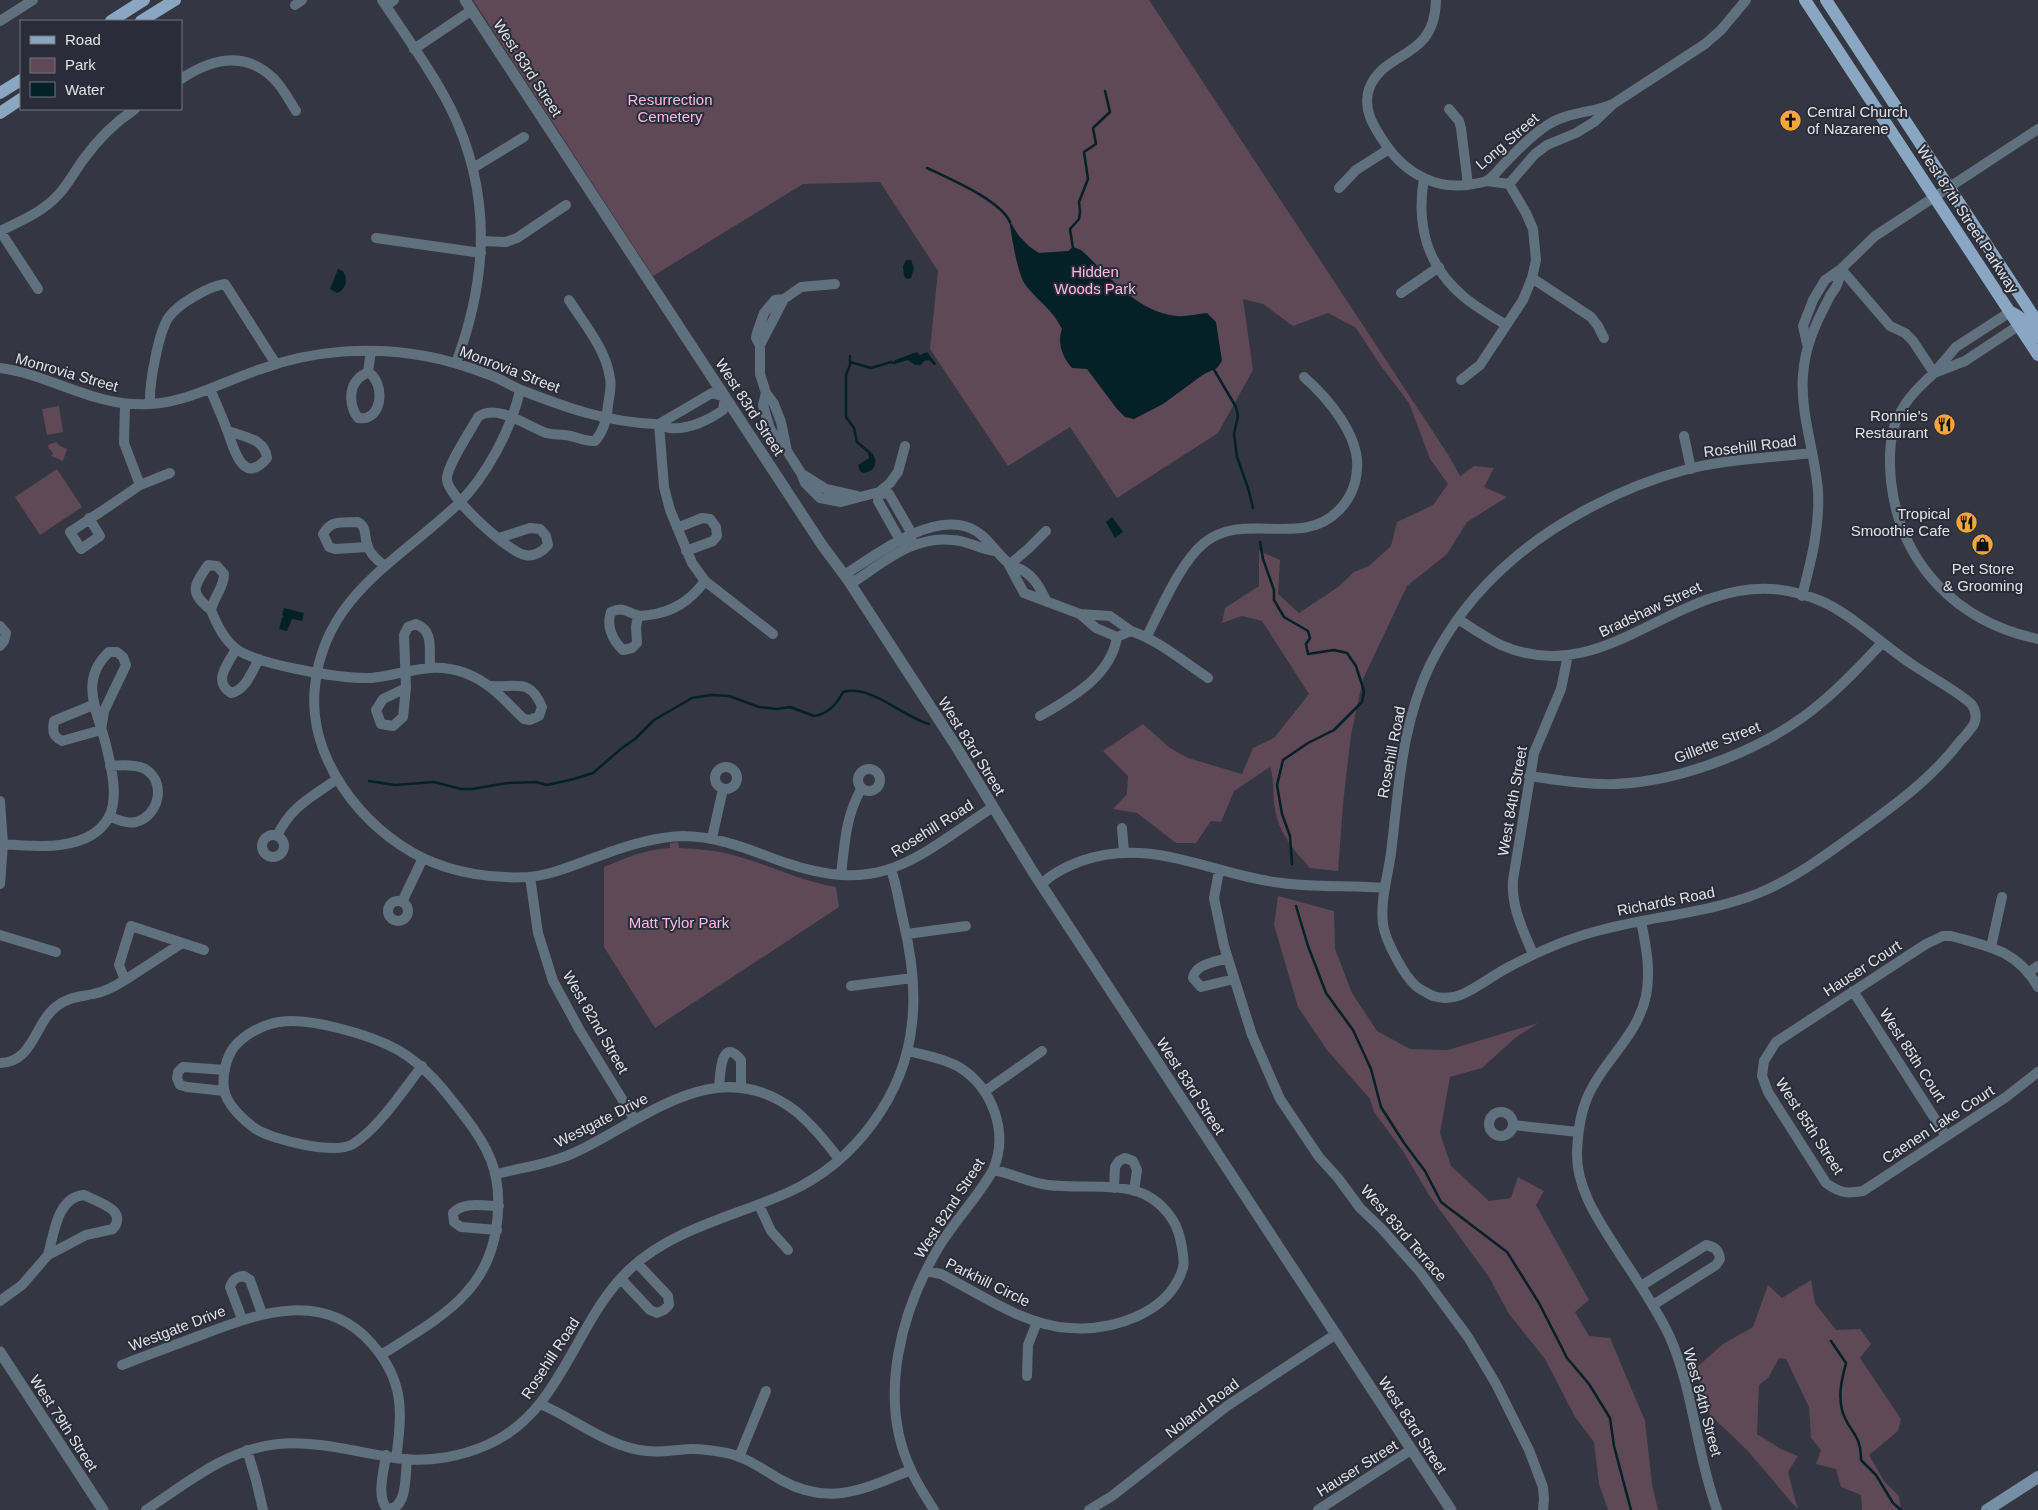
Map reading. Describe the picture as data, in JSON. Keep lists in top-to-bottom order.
{
  "streets": {
    "main road": ["West 87th Street Parkway"],
    "street": [
      "West 83rd Street",
      "Long Street",
      "Monrovia Street",
      "Rosehill Road",
      "Bradshaw Street",
      "Gillette Street",
      "West 84th Street",
      "Richards Road",
      "Hauser Court",
      "West 82nd Street",
      "West 85th Court",
      "Westgate Drive",
      "Caenen Lake Court",
      "West 85th Street",
      "West 83rd Terrace",
      "Parkhill Circle",
      "Noland Road",
      "West 79th Street",
      "Hauser Street"
    ]
  },
  "crossings": [
    ["West 83rd Street", "Monrovia Street"],
    ["West 83rd Street", "Rosehill Road"],
    ["West 83rd Street", "Noland Road"],
    ["West 83rd Street", "Hauser Street"],
    ["West 87th Street Parkway", "Rosehill Road"],
    ["Rosehill Road", "Bradshaw Street"],
    ["Rosehill Road", "Richards Road"],
    ["Rosehill Road", "West 82nd Street"],
    ["Rosehill Road", "Westgate Drive"],
    ["Bradshaw Street", "Gillette Street"],
    ["Bradshaw Street", "West 84th Street"],
    ["Bradshaw Street", "Richards Road"],
    ["Gillette Street", "West 84th Street"],
    ["West 84th Street", "Richards Road"],
    ["Hauser Court", "West 85th Court"],
    ["Hauser Court", "West 85th Street"],
    ["West 82nd Street", "Westgate Drive"],
    ["West 82nd Street", "Parkhill Circle"],
    ["West 85th Court", "Caenen Lake Court"],
    ["Caenen Lake Court", "West 85th Street"]
  ],
  "parks": ["Resurrection Cemetery", "Hidden Woods Park", "Matt Tylor Park"],
  "places": {
    "church": ["Central Church of Nazarene"],
    "restaurant": ["Ronnie's Restaurant", "Tropical Smoothie Cafe"],
    "shop": ["Pet Store & Grooming"]
  },
  "legend": ["Road", "Park", "Water"]
}
